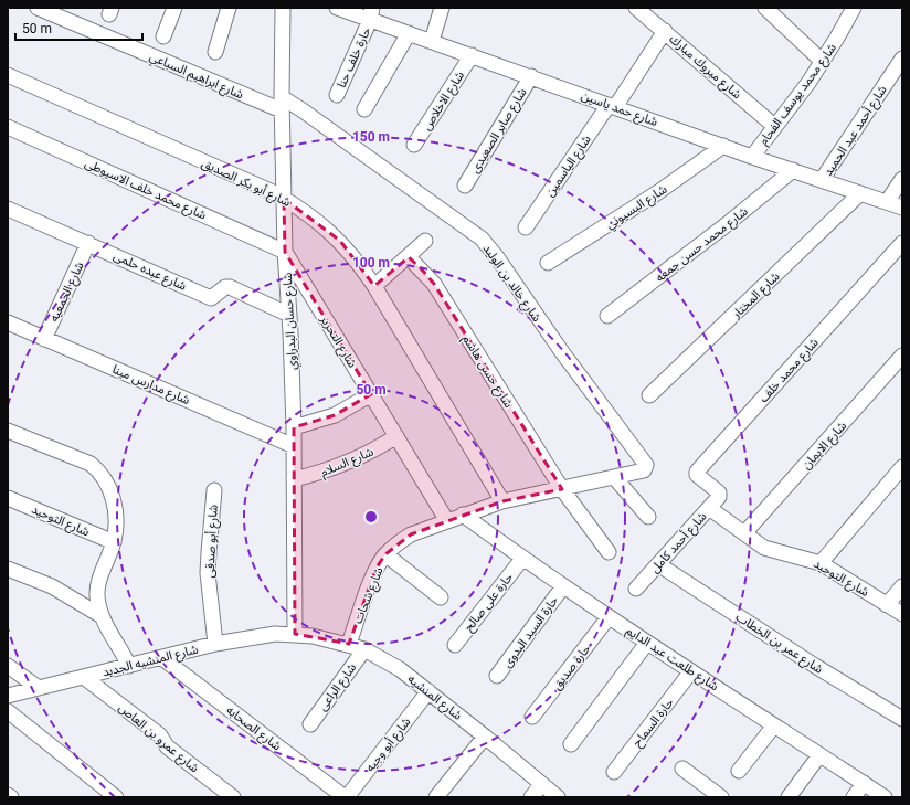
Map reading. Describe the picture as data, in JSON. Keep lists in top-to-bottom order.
{
  "streets": {
    "street": [
      "حارة خلف حنا",
      "شارع مبروك مبارك",
      "شارع ابراهيم السباعي",
      "شارع محمد يوسف الفحام",
      "شارع الاخلاص",
      "شارع حمد ياسين",
      "شارع صابر الصعيدى",
      "شارع أحمد عبد الحميد",
      "شارع الياسمين",
      "شارع أبو بكر الصديق",
      "شارع محمد خلف الاسيوطى",
      "شارع البسيوني",
      "شارع محمد حسن جمعه",
      "شارع عبده حلمى",
      "شارع خالد بن الوليد",
      "شارع الجمعيه",
      "شارع المختار",
      "شارع حسان البدراوي",
      "شارع التحرير",
      "شارع محمد خلف",
      "شارع حسن هاشم",
      "شارع مدارس مينا",
      "شارع الايمان",
      "شارع السلام",
      "شارع التوحيد",
      "شارع أبو صدقى",
      "شارع أحمد كامل",
      "شارع شحات",
      "حارة على صالح",
      "حارة السيد البدوى",
      "شارع عمر بن الخطاب",
      "شارع طلعت عبد الدايم",
      "شارع المنشيه الجديد",
      "حارة صديق",
      "شارع الراعى",
      "شارع المنشيه",
      "حارة السماح",
      "شارع الصحابه",
      "شارع عمرو بن العاص",
      "شارع أبو وجيه"
    ]
  },
  "crossings": [
    ["حارة خلف حنا", "شارع حمد ياسين"],
    ["شارع مبروك مبارك", "شارع محمد يوسف الفحام"],
    ["شارع مبروك مبارك", "شارع الياسمين"],
    ["شارع ابراهيم السباعي", "شارع خالد بن الوليد"],
    ["شارع ابراهيم السباعي", "شارع حسان البدراوي"],
    ["شارع محمد يوسف الفحام", "شارع حمد ياسين"],
    ["شارع الاخلاص", "شارع حمد ياسين"],
    ["شارع حمد ياسين", "شارع صابر الصعيدى"],
    ["شارع حمد ياسين", "شارع أحمد عبد الحميد"],
    ["شارع حمد ياسين", "شارع الياسمين"],
    ["شارع حمد ياسين", "شارع البسيوني"],
    ["شارع حمد ياسين", "شارع محمد حسن جمعه"],
    ["شارع حمد ياسين", "شارع المختار"],
    ["شارع أبو بكر الصديق", "شارع حسان البدراوي"],
    ["شارع محمد خلف الاسيوطى", "شارع حسان البدراوي"],
    ["شارع محمد خلف الاسيوطى", "شارع التحرير"],
    ["شارع عبده حلمى", "شارع الجمعيه"],
    ["شارع عبده حلمى", "شارع حسان البدراوي"],
    ["شارع خالد بن الوليد", "شارع حسان البدراوي"],
    ["شارع الجمعيه", "شارع مدارس مينا"],
    ["شارع حسان البدراوي", "شارع التحرير"],
    ["شارع حسان البدراوي", "شارع مدارس مينا"],
    ["شارع حسان البدراوي", "شارع السلام"],
    ["شارع حسان البدراوي", "شارع المنشيه الجديد"],
    ["شارع حسان البدراوي", "شارع المنشيه"],
    ["شارع التحرير", "شارع السلام"],
    ["شارع التحرير", "شارع شحات"],
    ["شارع محمد خلف", "شارع أحمد كامل"],
    ["شارع الايمان", "شارع التوحيد"],
    ["شارع التوحيد", "شارع أحمد كامل"],
    ["شارع أبو صدقى", "شارع المنشيه الجديد"],
    ["شارع أحمد كامل", "شارع عمر بن الخطاب"],
    ["شارع شحات", "شارع طلعت عبد الدايم"],
    ["شارع شحات", "شارع المنشيه"],
    ["حارة على صالح", "شارع طلعت عبد الدايم"],
    ["حارة السيد البدوى", "شارع طلعت عبد الدايم"],
    ["شارع طلعت عبد الدايم", "حارة صديق"],
    ["شارع طلعت عبد الدايم", "حارة السماح"],
    ["شارع المنشيه الجديد", "شارع المنشيه"],
    ["شارع المنشيه الجديد", "شارع الصحابه"],
    ["شارع المنشيه الجديد", "شارع عمرو بن العاص"],
    ["شارع الراعى", "شارع المنشيه"],
    ["شارع المنشيه", "شارع أبو وجيه"],
    ["شارع الصحابه", "شارع أبو وجيه"]
  ],
  "scale_bar": "50 m",
  "rings": ["150 m", "100 m", "50 m"]
}
